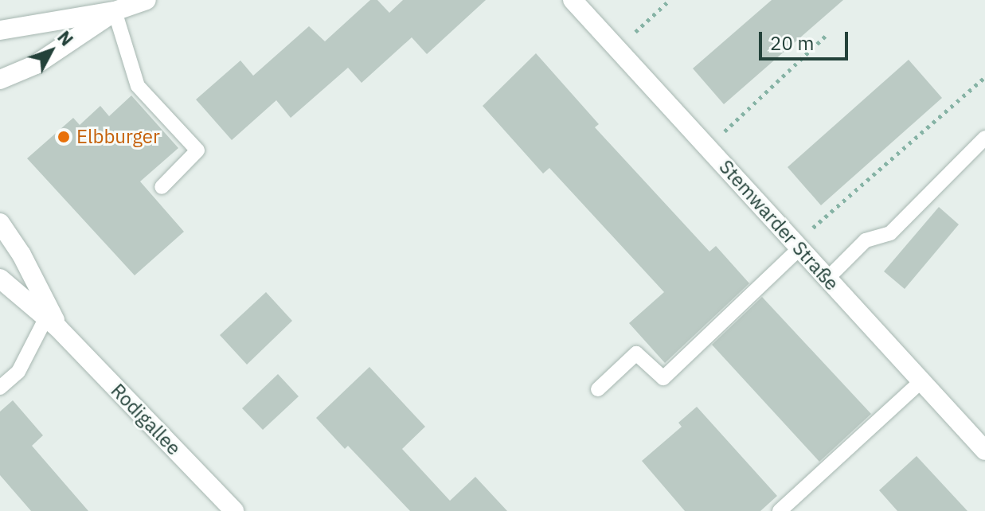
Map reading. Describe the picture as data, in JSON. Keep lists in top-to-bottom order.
{
  "streets": {
    "main road": ["Stemwarder Straße", "Rodigallee"]
  },
  "places": ["Elbburger"],
  "scale_bar": "20 m",
  "north": "top right"
}
